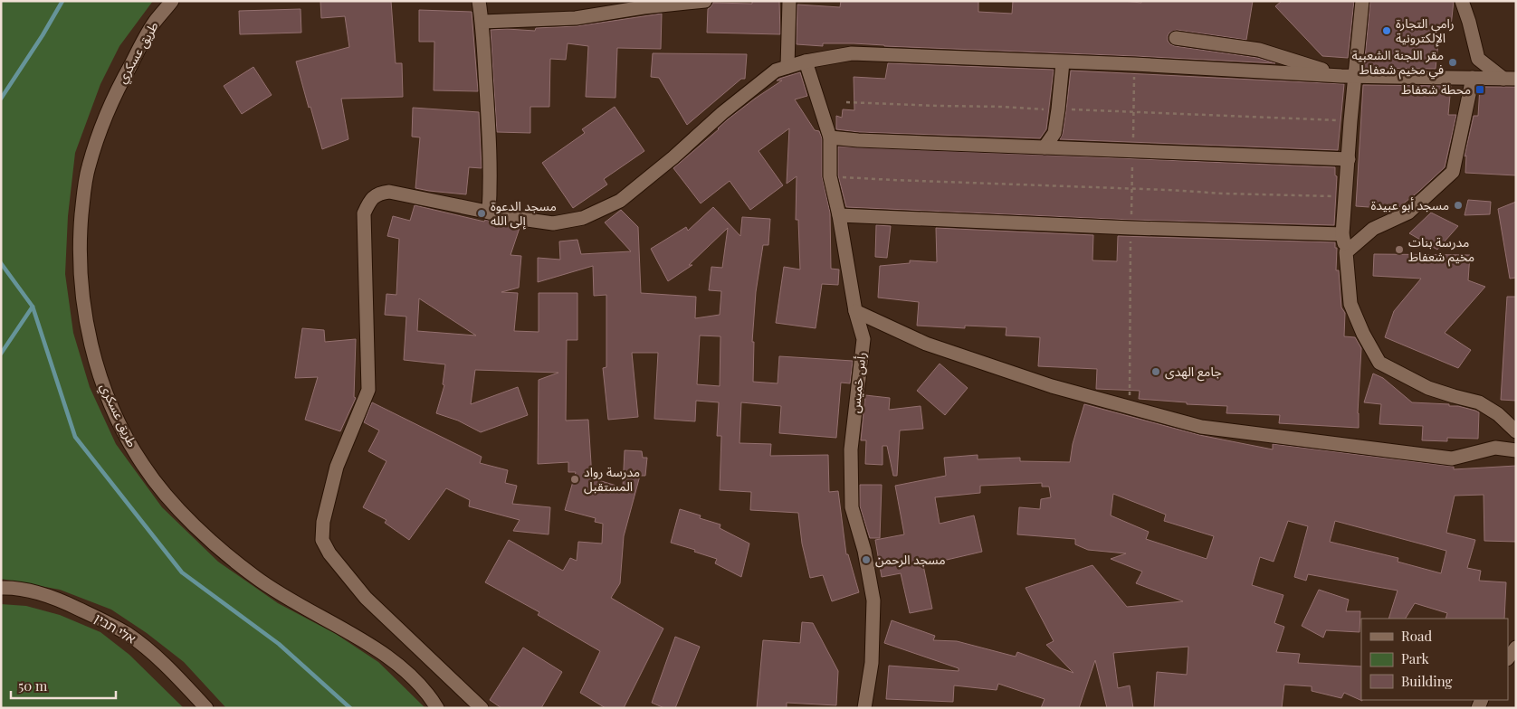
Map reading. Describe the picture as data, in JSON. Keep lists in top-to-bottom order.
{
  "streets": {
    "street": ["طريق عسكري", "رأس خميس", "אלי תבין"]
  },
  "places": {
    "other": [
      "رامي التجارة الإلكترونية",
      "مقر اللجنة الشعبية في مخيم شعفاط",
      "مسجد أبو عبيدة",
      "مسجد الدعوة إلى الله",
      "مدرسة بنات مخيم شعفاط",
      "جامع الهدى",
      "مدرسة رواد المستقبل",
      "مسجد الرحمن"
    ],
    "transit": ["محطة شعفاط"]
  },
  "legend": ["Road", "Park", "Building"],
  "scale_bar": "50 m"
}
